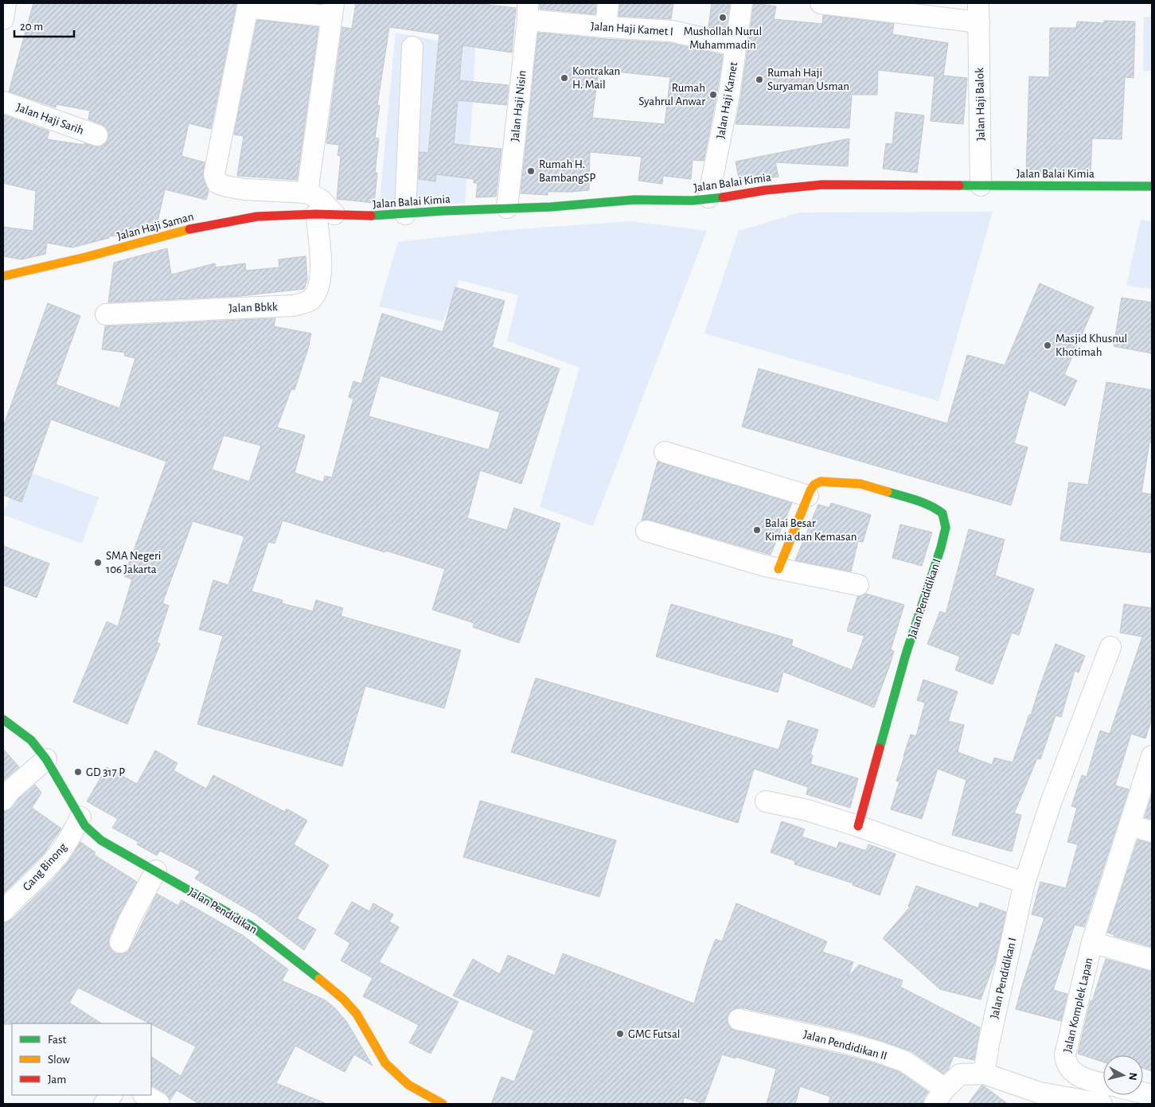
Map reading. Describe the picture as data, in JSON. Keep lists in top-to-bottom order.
{
  "streets": {
    "street": [
      "Jalan Haji Kamet I",
      "Jalan Haji Kamet",
      "Jalan Haji Balok",
      "Jalan Haji Nisin",
      "Jalan Haji Sarih",
      "Jalan Balai Kimia",
      "Jalan Haji Saman",
      "Jalan Bbkk",
      "Jalan Pendidikan I",
      "Gang Binong",
      "Jalan Pendidikan",
      "Jalan Komplek Lapan",
      "Jalan Pendidikan II"
    ]
  },
  "crossings": [
    ["Jalan Haji Kamet I", "Jalan Haji Kamet"],
    ["Jalan Haji Kamet I", "Jalan Haji Nisin"],
    ["Jalan Haji Kamet", "Jalan Balai Kimia"],
    ["Jalan Haji Balok", "Jalan Balai Kimia"],
    ["Jalan Haji Nisin", "Jalan Balai Kimia"],
    ["Jalan Balai Kimia", "Jalan Haji Saman"],
    ["Jalan Balai Kimia", "Jalan Bbkk"],
    ["Jalan Haji Saman", "Jalan Bbkk"],
    ["Gang Binong", "Jalan Pendidikan"]
  ],
  "places": [
    "Mushollah Nurul Muhammadin",
    "Kontrakan H. Mail",
    "Rumah Haji Suryaman Usman",
    "Rumah Syahrul Anwar",
    "Rumah H. BambangSP",
    "Masjid Khusnul Khotimah",
    "Balai Besar Kimia dan Kemasan",
    "SMA Negeri 106 Jakarta",
    "GD 317 P",
    "GMC Futsal"
  ],
  "legend": ["Fast", "Slow", "Jam"],
  "scale_bar": "20 m",
  "north": "right"
}
